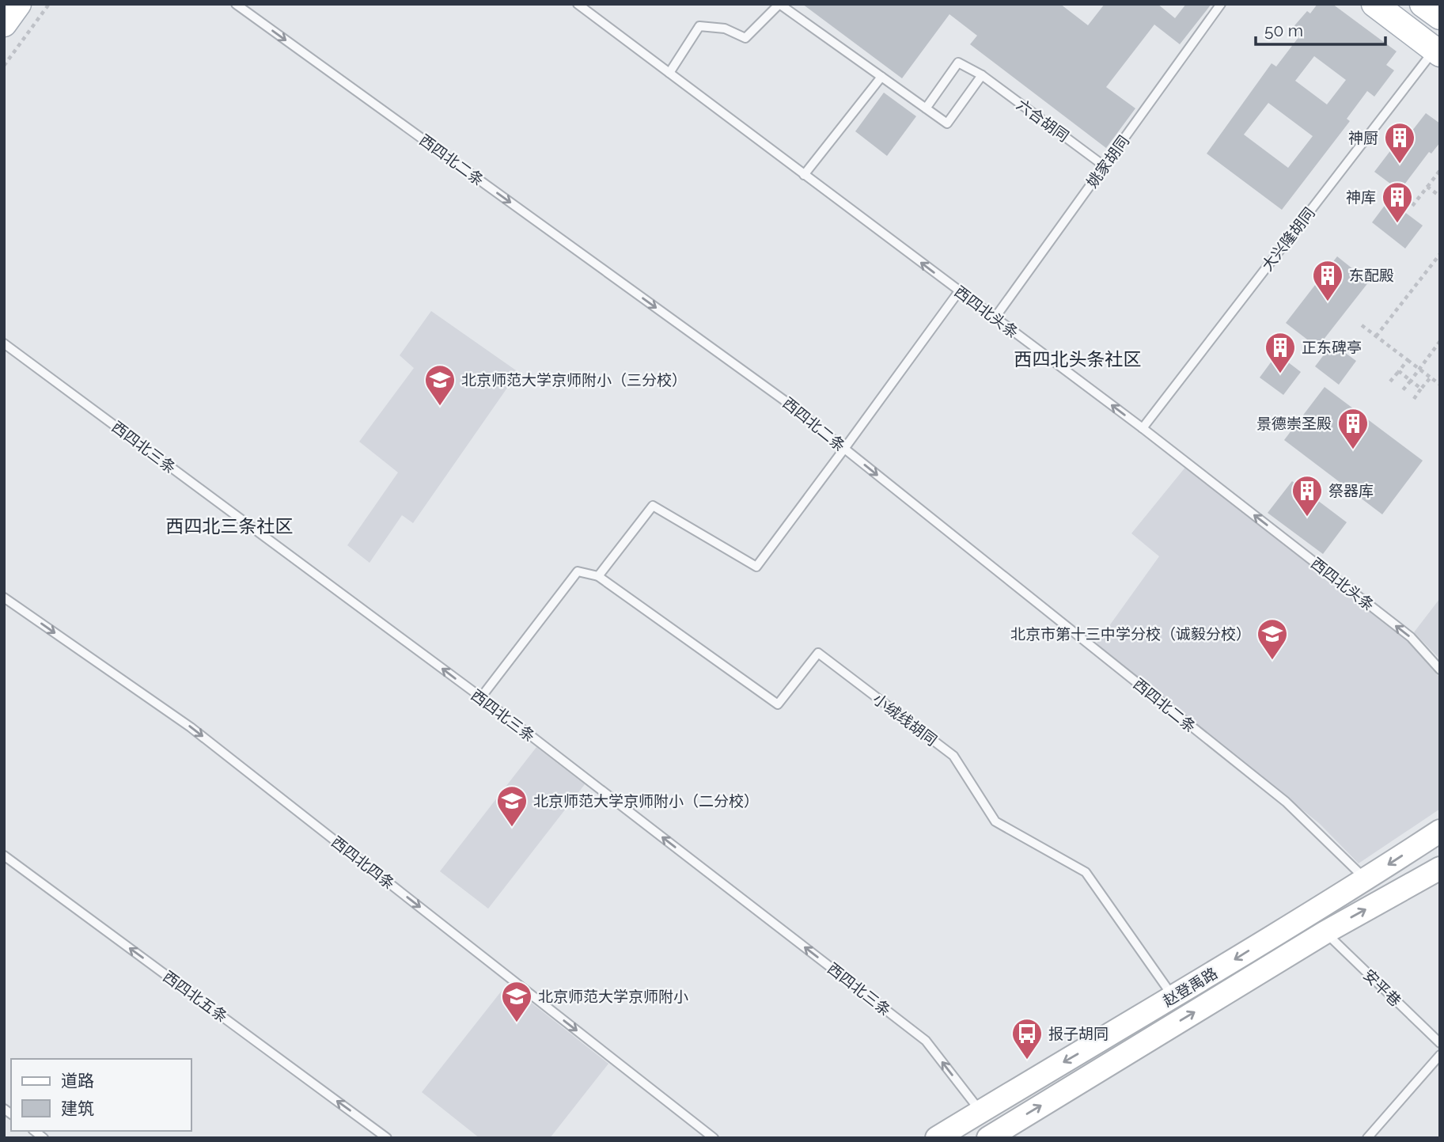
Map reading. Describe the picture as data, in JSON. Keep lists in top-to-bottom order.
{
  "streets": {
    "main road": ["赵登禹路"],
    "lane": [
      "六合胡同",
      "西四北二条",
      "姚家胡同",
      "大兴隆胡同",
      "西四北头条",
      "西四北三条",
      "小绒线胡同",
      "西四北四条",
      "安平巷",
      "西四北五条"
    ]
  },
  "crossings": [
    ["六合胡同", "姚家胡同"],
    ["西四北二条", "赵登禹路"],
    ["姚家胡同", "西四北头条"],
    ["大兴隆胡同", "西四北头条"],
    ["西四北三条", "赵登禹路"],
    ["小绒线胡同", "赵登禹路"],
    ["赵登禹路", "安平巷"]
  ],
  "one_way": [
    "西四北二条",
    "西四北头条",
    "西四北三条",
    "西四北四条",
    "西四北五条"
  ],
  "districts": ["西四北头条社区", "西四北三条社区"],
  "places": {
    "building": [
      "神厨",
      "神库",
      "东配殿",
      "正东碑亭",
      "景德崇圣殿",
      "祭器库"
    ],
    "school or university": [
      "北京师范大学京师附小（三分校）",
      "北京市第十三中学分校（诚毅分校）",
      "北京师范大学京师附小（二分校）",
      "北京师范大学京师附小"
    ],
    "bus stop": ["报子胡同"]
  },
  "legend": ["道路", "建筑"],
  "scale_bar": "50 m"
}
